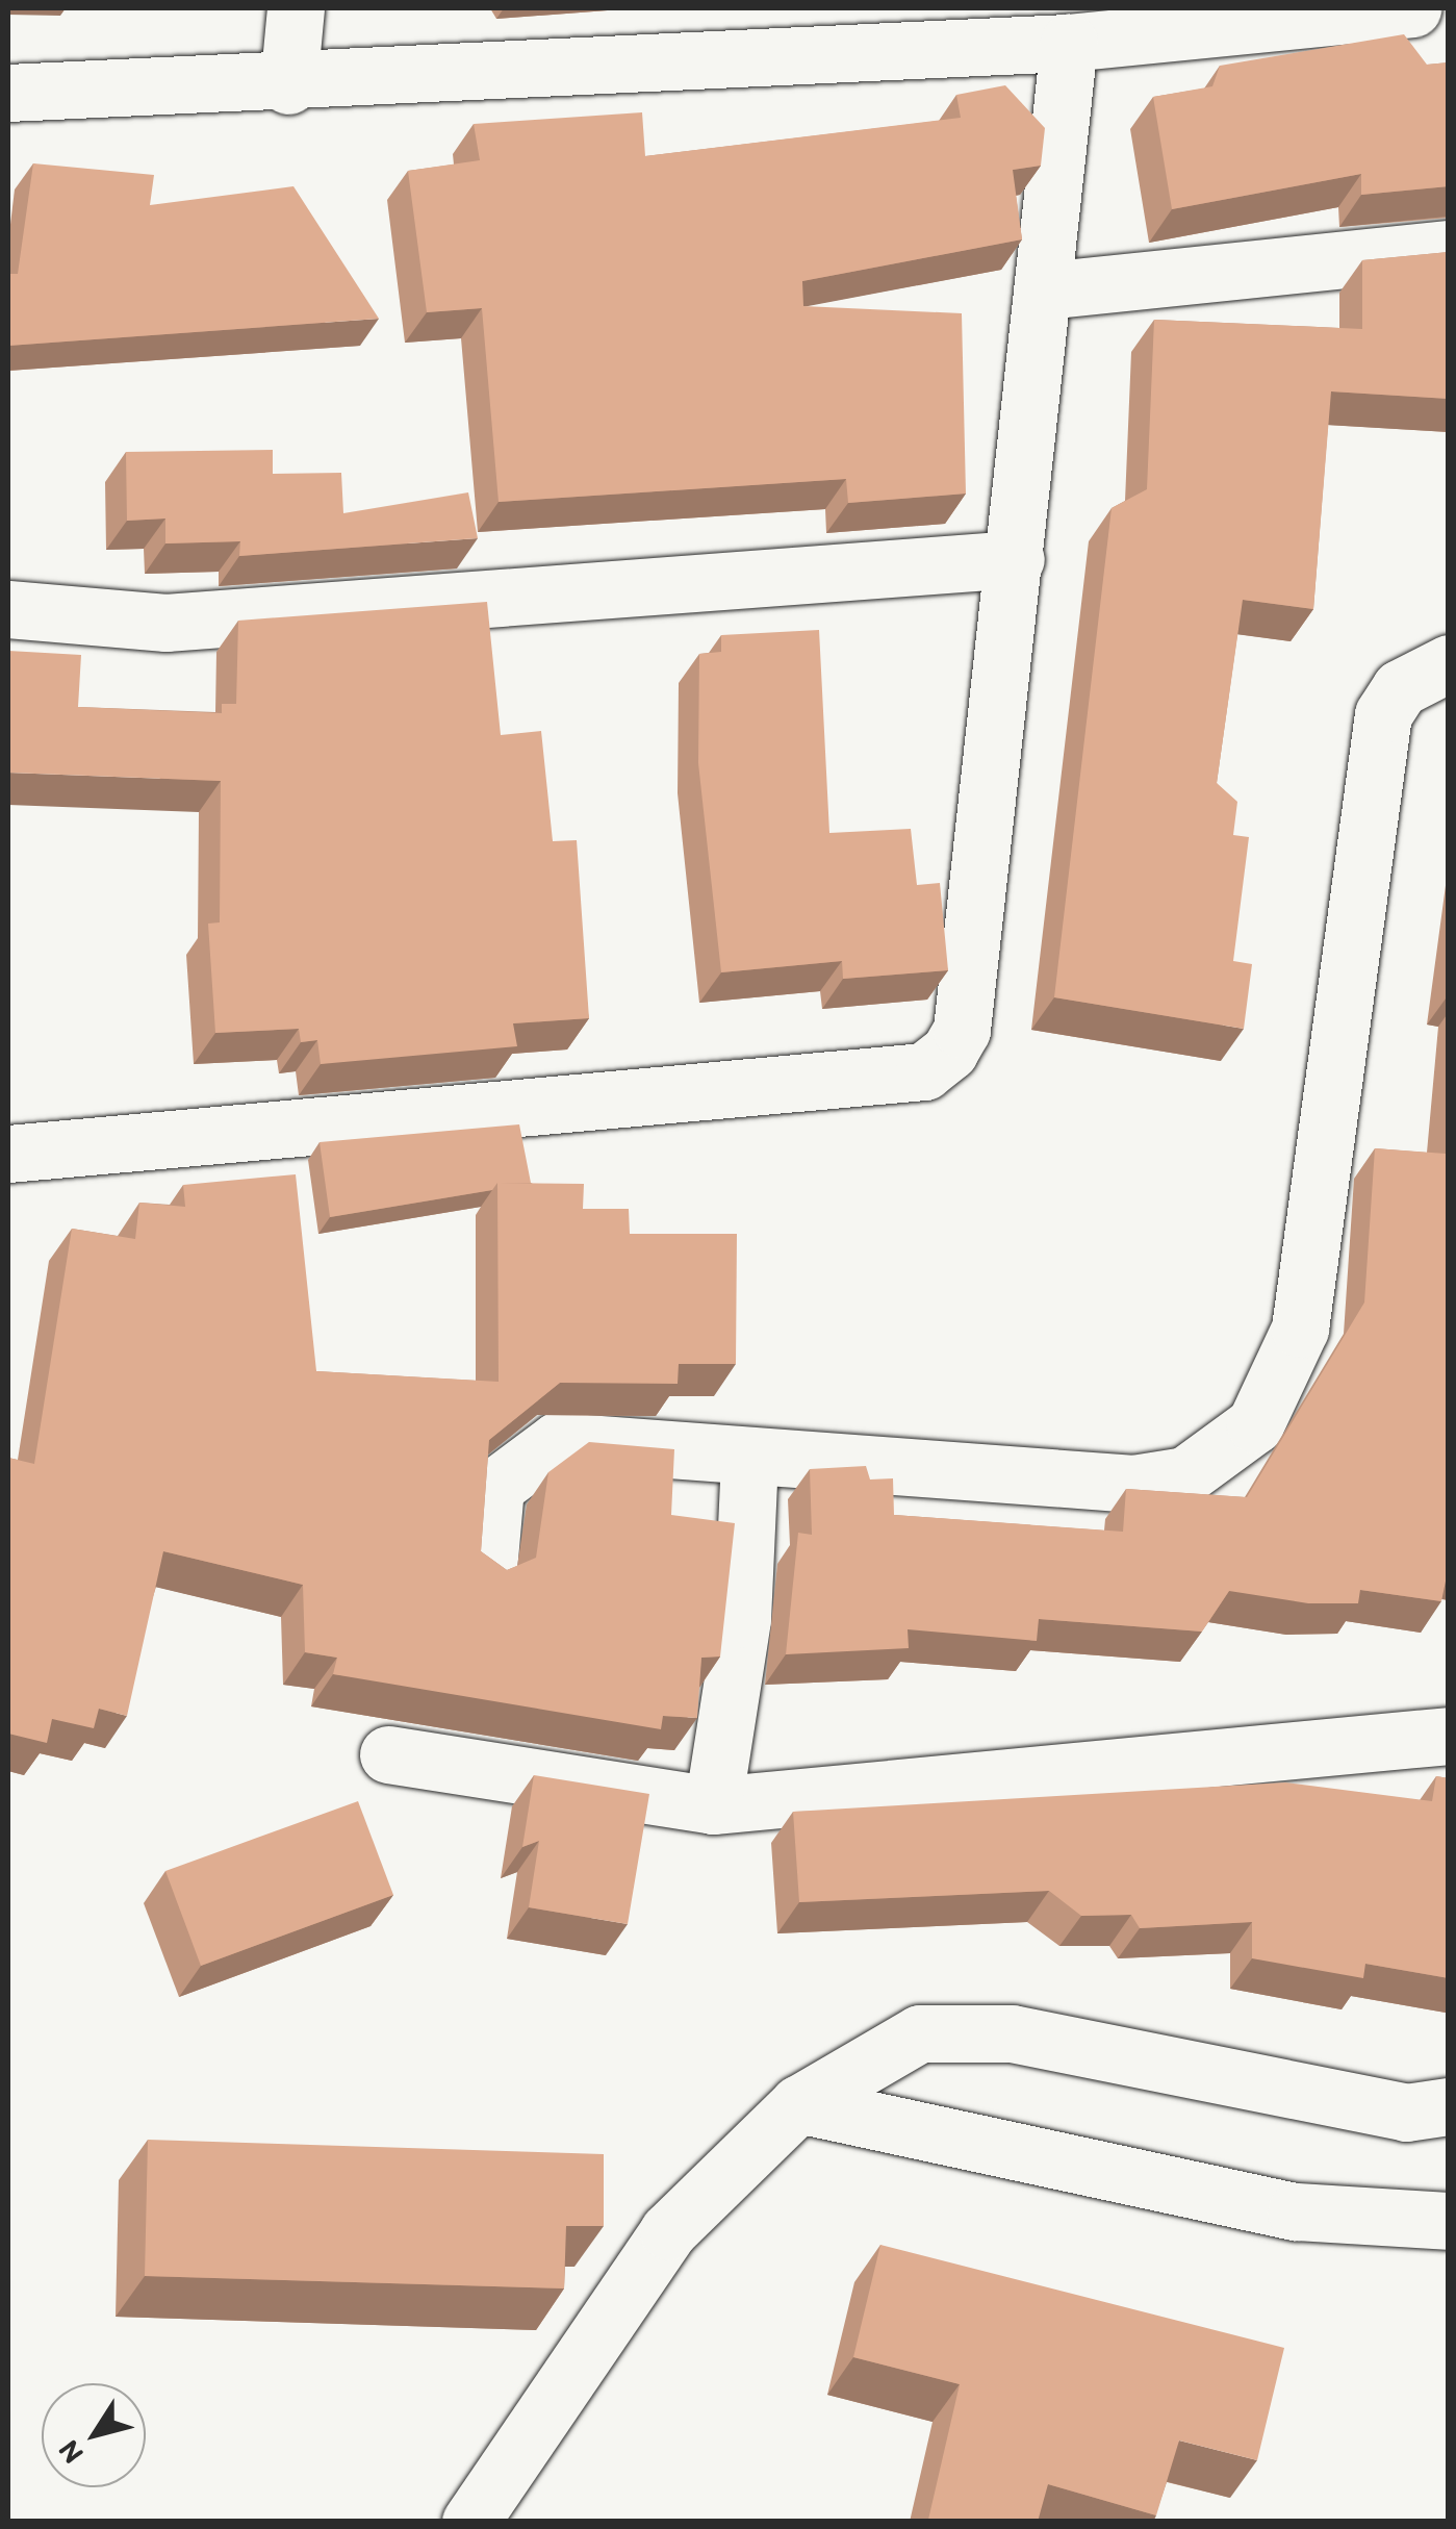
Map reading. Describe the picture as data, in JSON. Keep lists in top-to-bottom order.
{
  "north": "bottom left"
}
